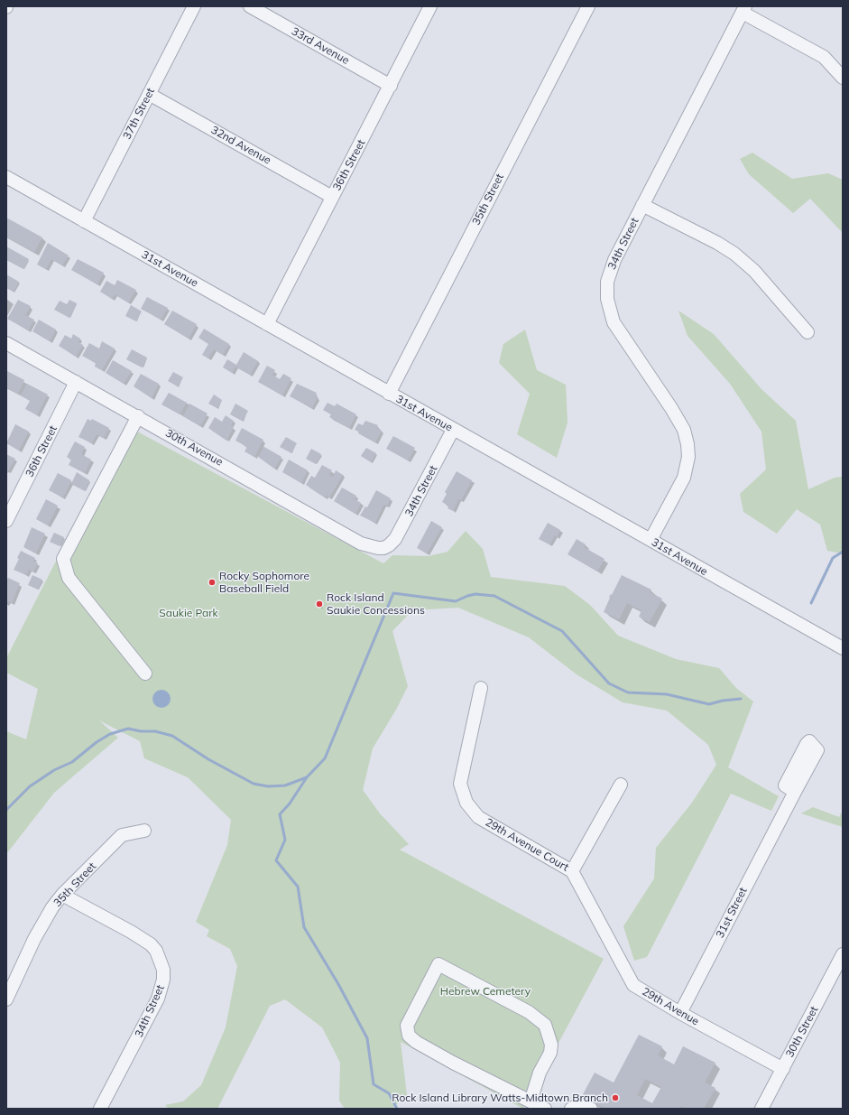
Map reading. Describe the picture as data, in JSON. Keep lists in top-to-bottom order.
{
  "streets": {
    "street": [
      "33rd Avenue",
      "37th Street",
      "32nd Avenue",
      "36th Street",
      "35th Street",
      "34th Street",
      "31st Avenue",
      "30th Avenue",
      "29th Avenue Court",
      "31st Street",
      "29th Avenue",
      "30th Street"
    ]
  },
  "crossings": [
    ["33rd Avenue", "36th Street"],
    ["37th Street", "32nd Avenue"],
    ["37th Street", "31st Avenue"],
    ["32nd Avenue", "36th Street"],
    ["36th Street", "31st Avenue"],
    ["36th Street", "30th Avenue"],
    ["35th Street", "34th Street"],
    ["35th Street", "31st Avenue"],
    ["34th Street", "31st Avenue"],
    ["34th Street", "30th Avenue"],
    ["29th Avenue Court", "29th Avenue"],
    ["31st Street", "29th Avenue"],
    ["29th Avenue", "30th Street"]
  ],
  "parks": ["Saukie Park", "Hebrew Cemetery"],
  "places": ["Rocky Sophomore Baseball Field", "Rock Island Saukie Concessions", "Rock Island Library Watts-Midtown Branch"]
}
